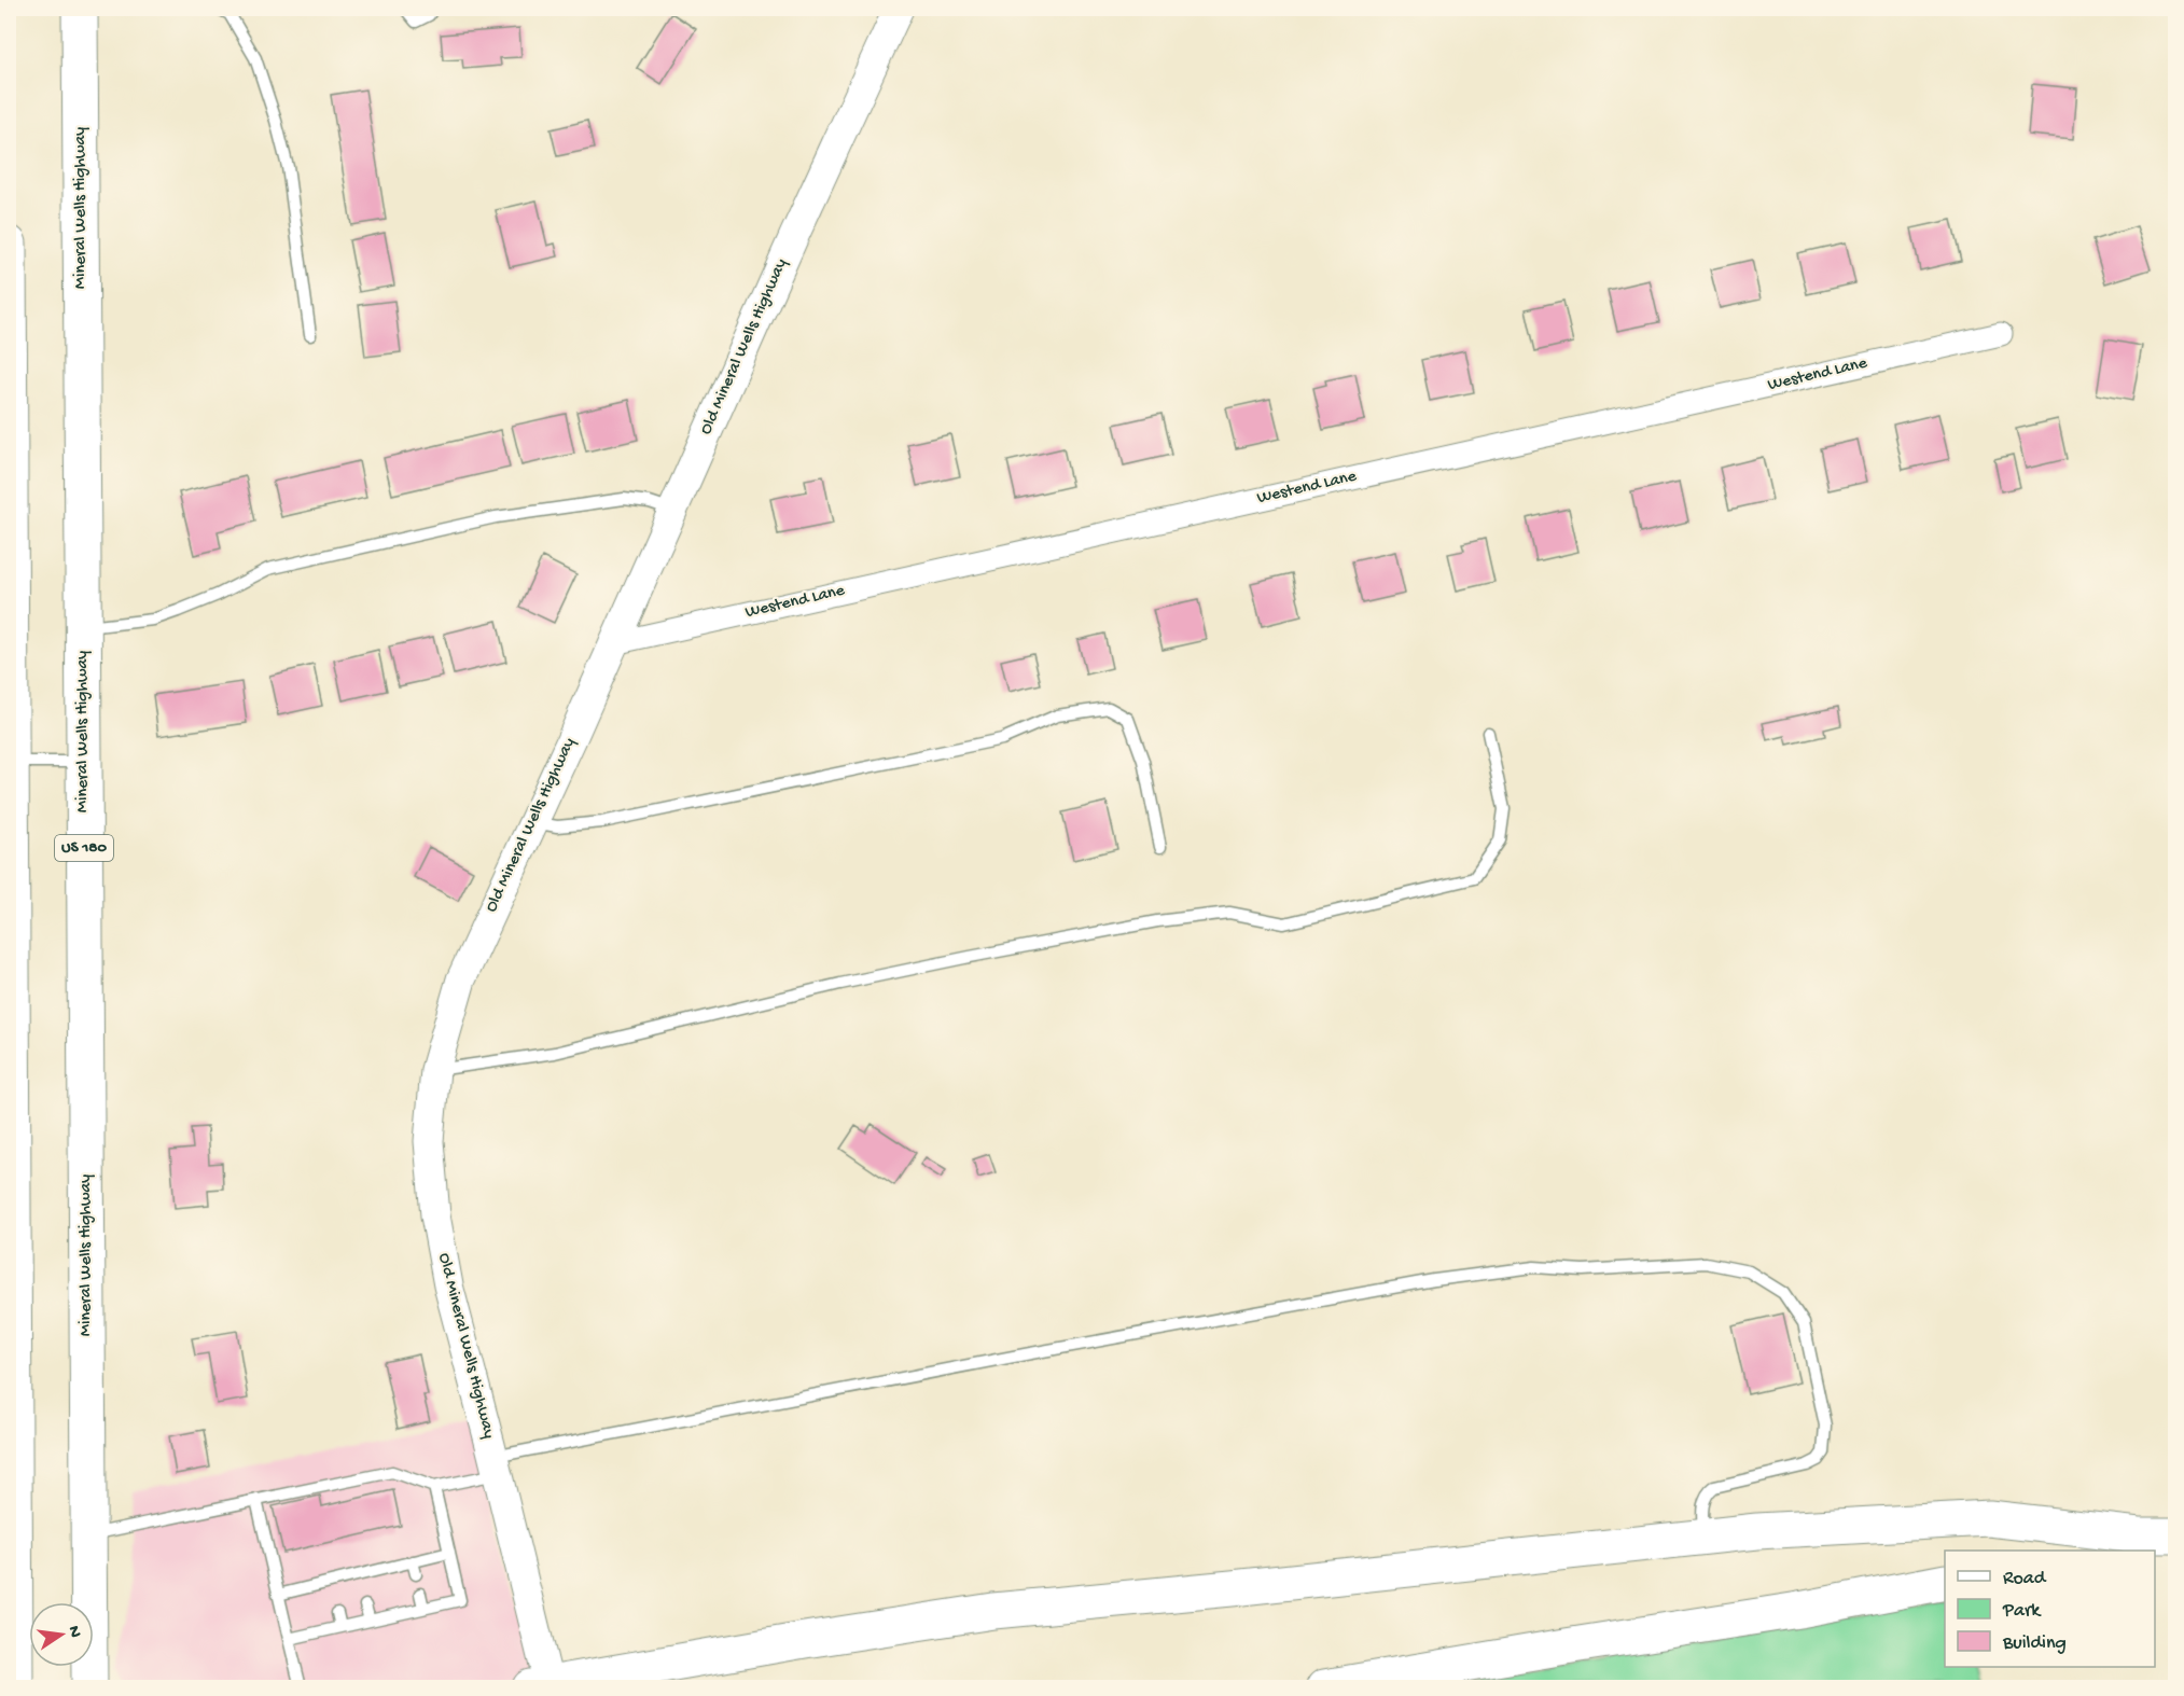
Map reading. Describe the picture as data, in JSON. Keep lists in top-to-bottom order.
{
  "streets": {
    "main road": ["Mineral Wells Highway", "US 180"],
    "street": ["Old Mineral Wells Highway", "Westend Lane"]
  },
  "crossings": [
    ["Old Mineral Wells Highway", "Westend Lane"]
  ],
  "legend": ["Road", "Park", "Building"],
  "north": "right"
}
